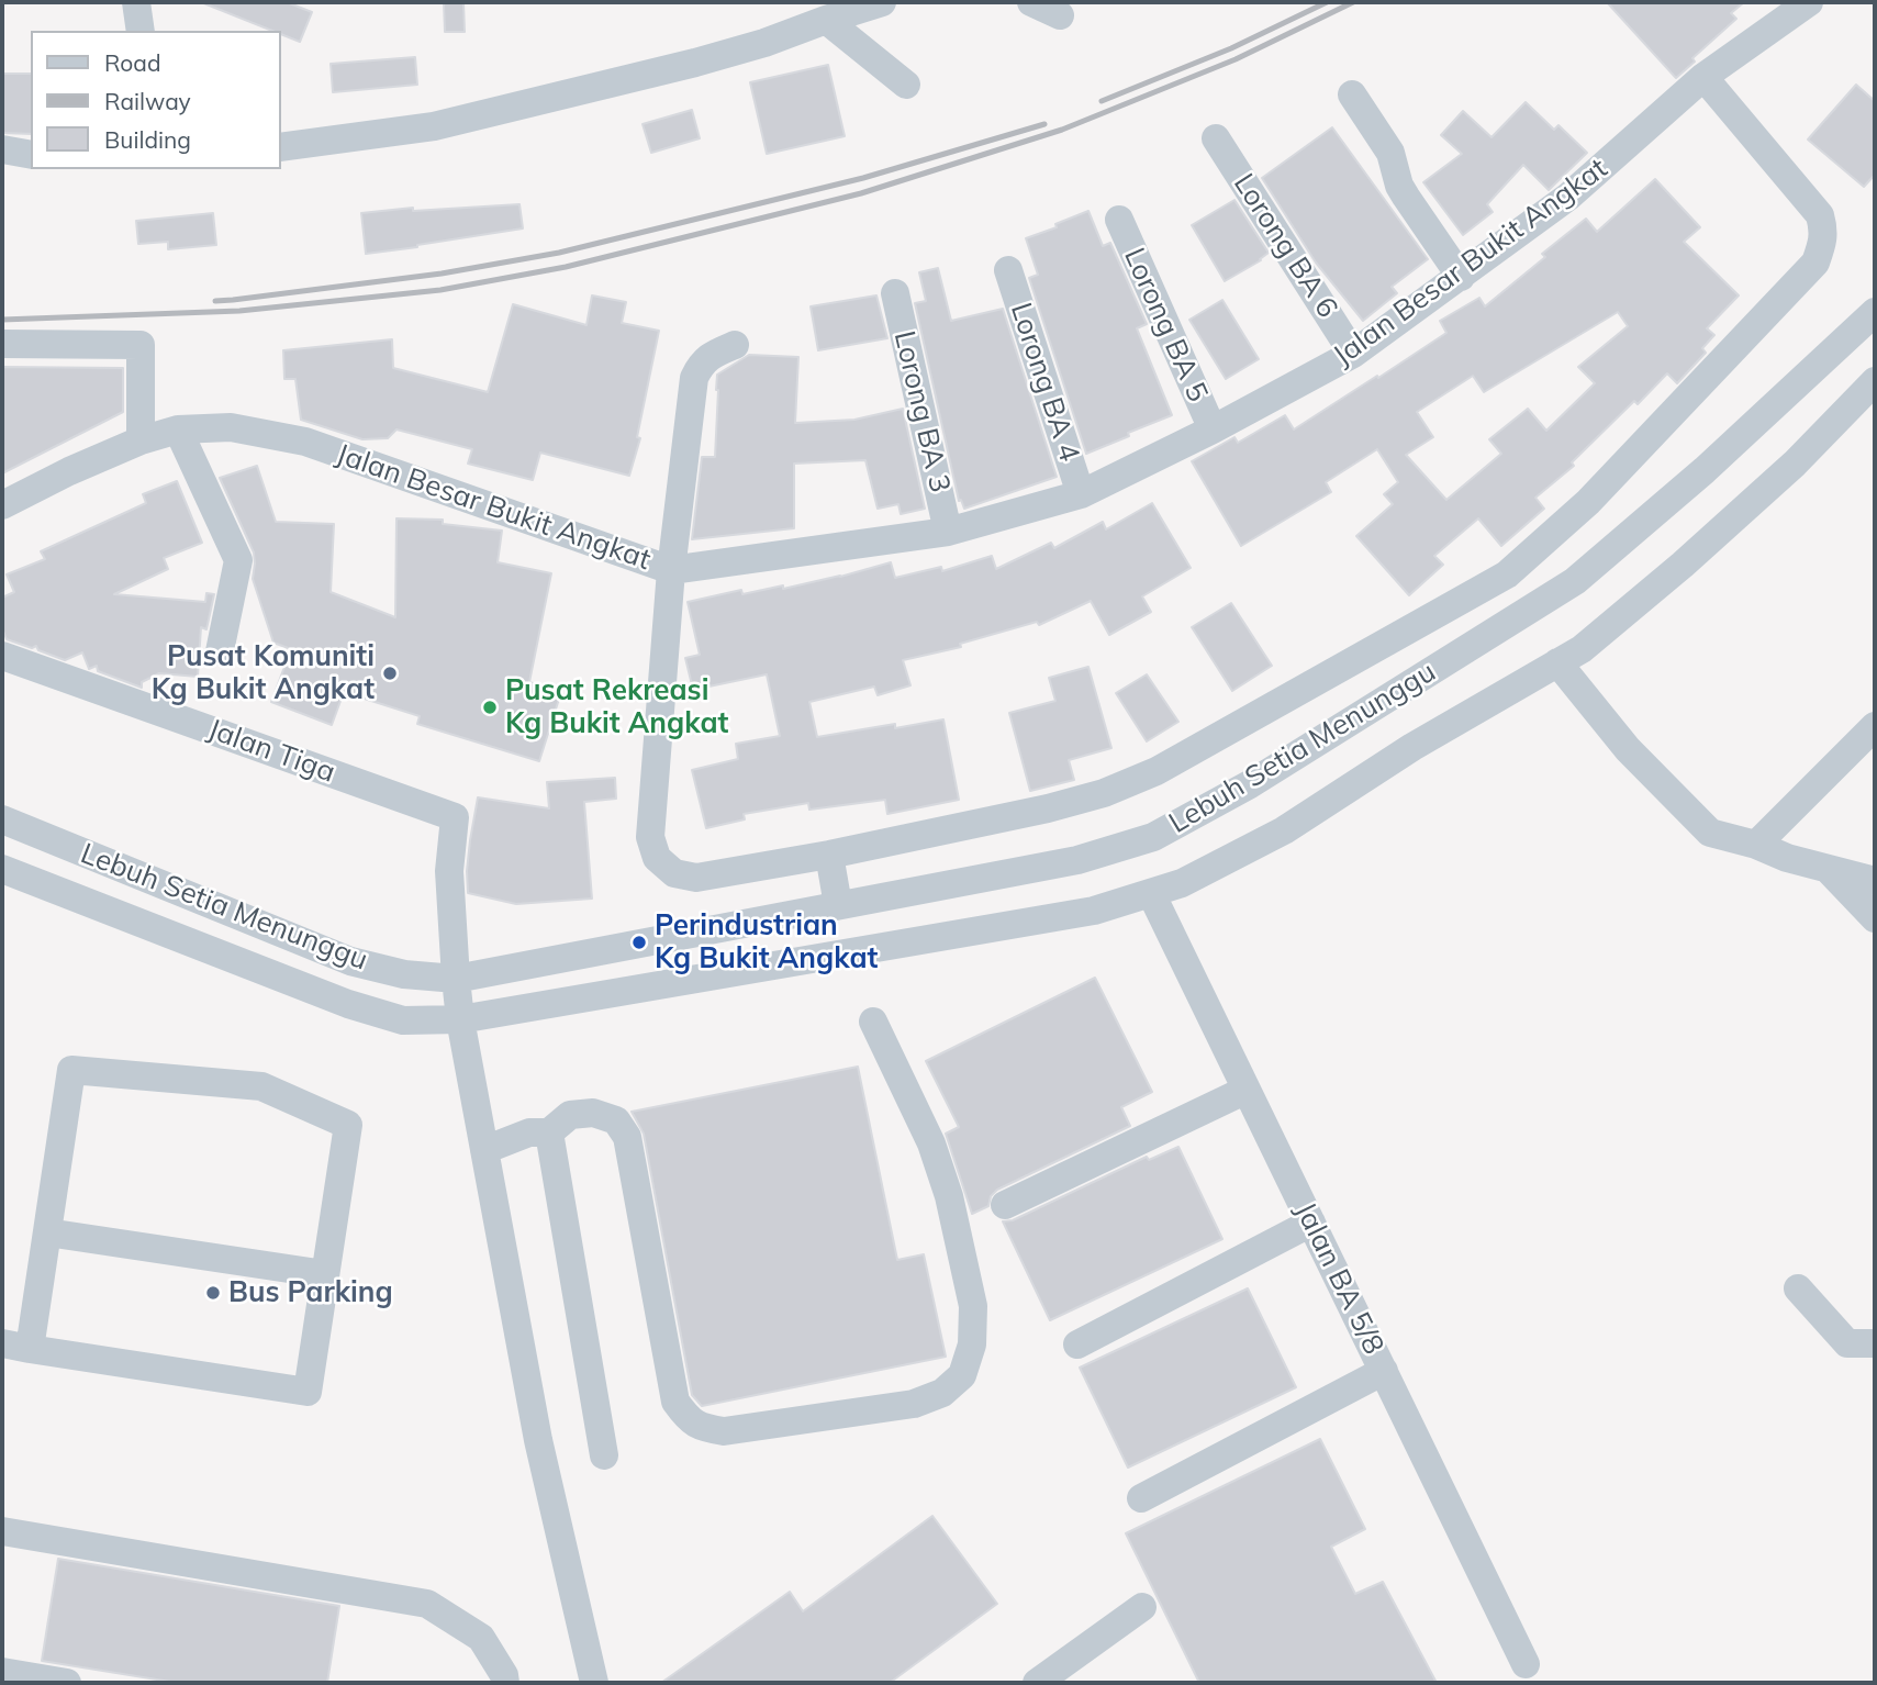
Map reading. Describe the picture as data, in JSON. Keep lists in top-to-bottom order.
{
  "streets": {
    "street": [
      "Lorong BA 6",
      "Jalan Besar Bukit Angkat",
      "Lorong BA 5",
      "Lorong BA 4",
      "Lorong BA 3",
      "Lebuh Setia Menunggu",
      "Jalan Tiga",
      "Jalan BA 5/8"
    ]
  },
  "crossings": [
    ["Lorong BA 6", "Jalan Besar Bukit Angkat"],
    ["Jalan Besar Bukit Angkat", "Lorong BA 5"],
    ["Jalan Besar Bukit Angkat", "Lorong BA 4"],
    ["Jalan Besar Bukit Angkat", "Lorong BA 3"],
    ["Lebuh Setia Menunggu", "Jalan Tiga"],
    ["Lebuh Setia Menunggu", "Jalan BA 5/8"]
  ],
  "places": [
    "Pusat Komuniti Kg Bukit Angkat",
    "Pusat Rekreasi Kg Bukit Angkat",
    "Perindustrian Kg Bukit Angkat",
    "Bus Parking"
  ],
  "legend": ["Road", "Railway", "Building"]
}
